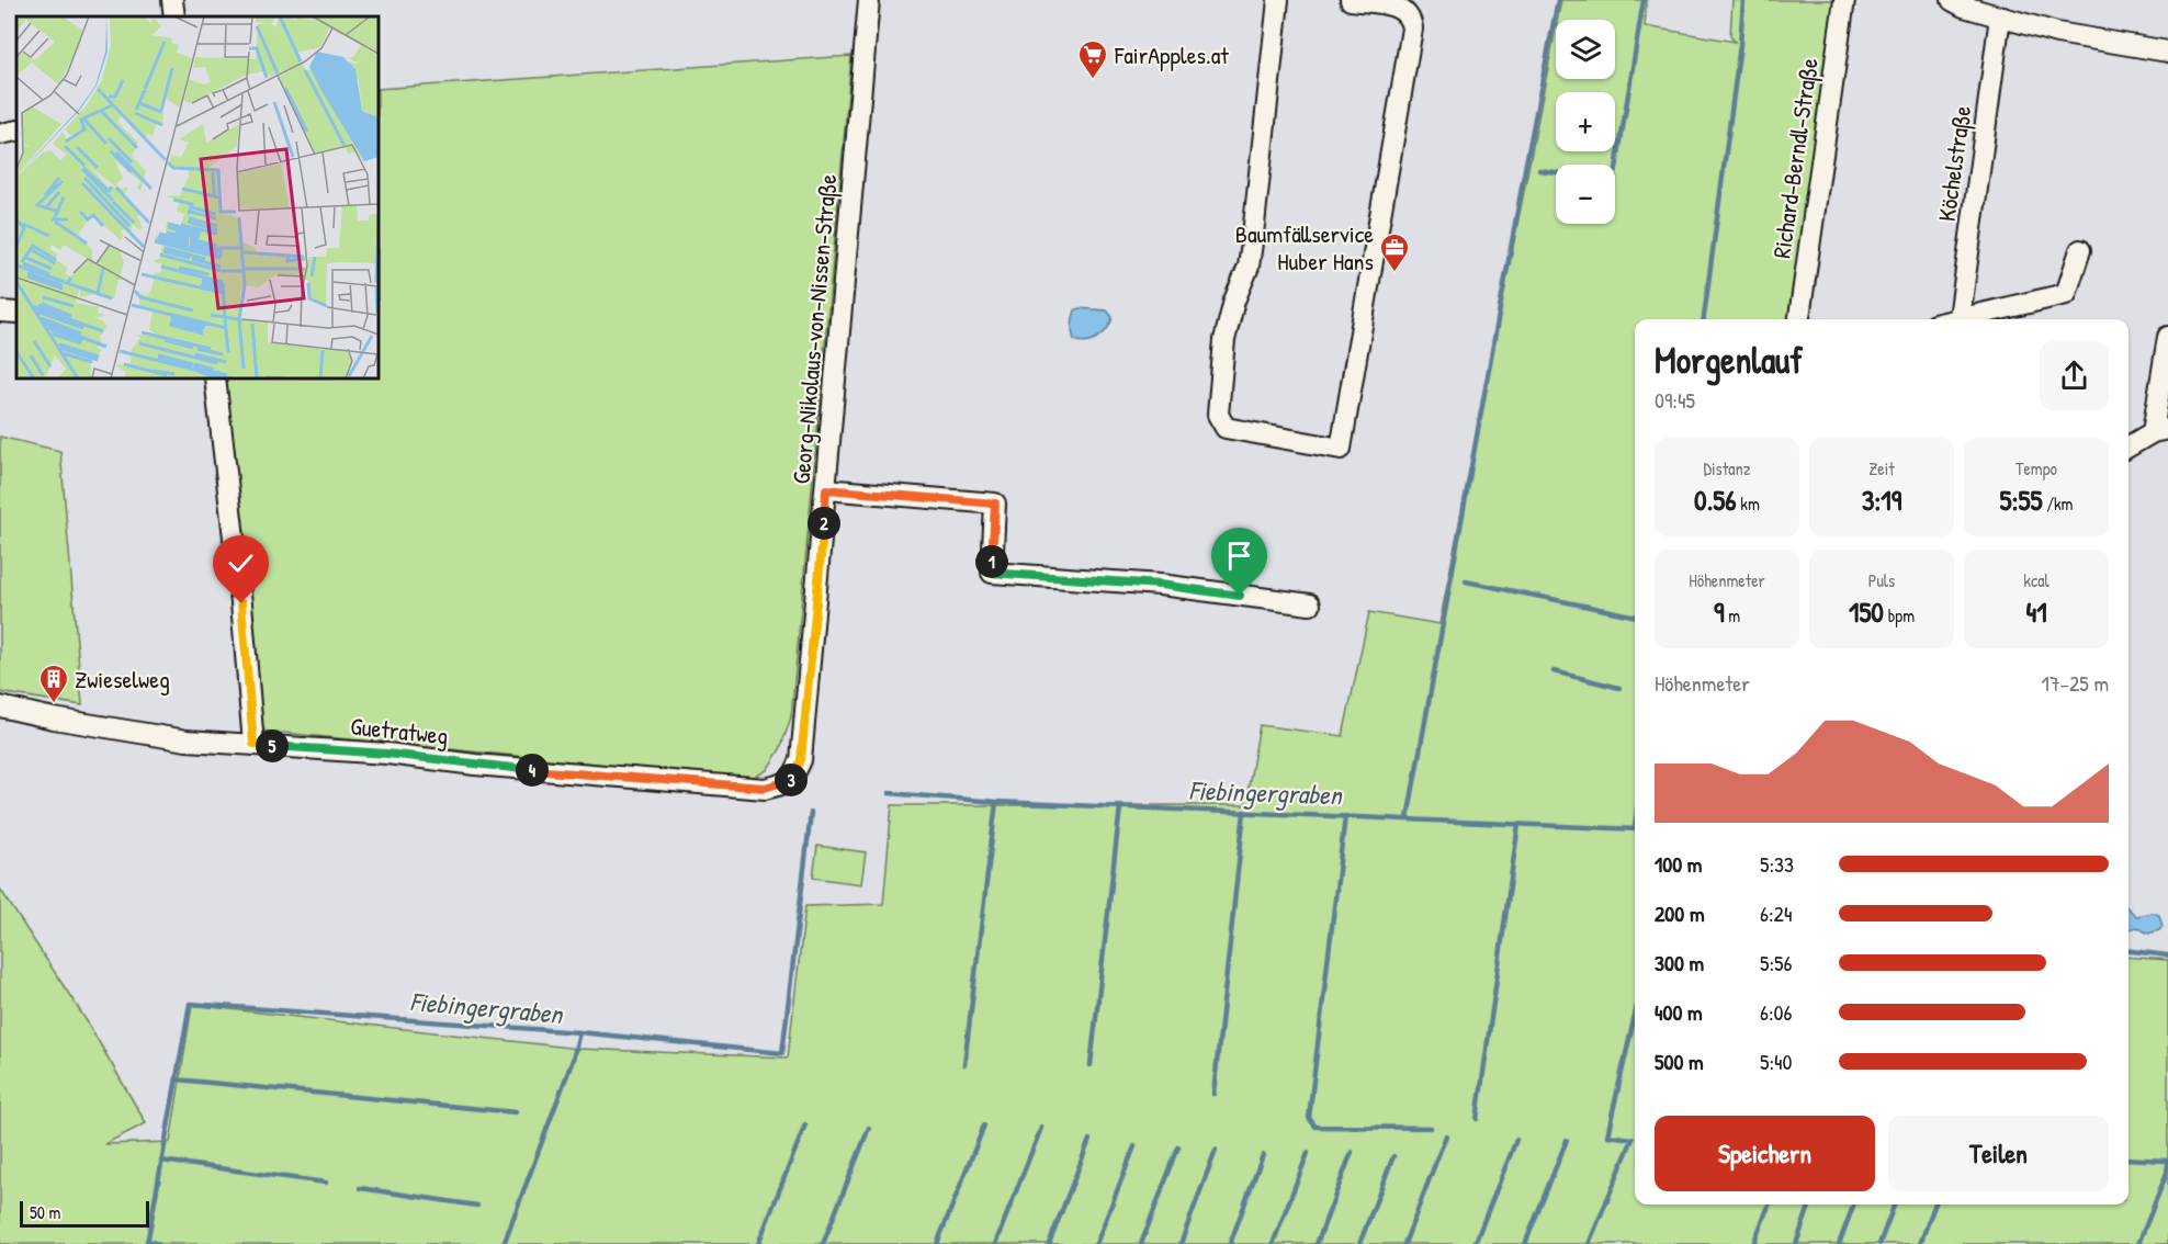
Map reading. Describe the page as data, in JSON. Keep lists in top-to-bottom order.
{
  "streets": {
    "street": [
      "Richard-Berndl-Straße",
      "Köchelstraße",
      "Georg-Nikolaus-von-Nissen-Straße",
      "Guetratweg"
    ]
  },
  "crossings": [
    ["Georg-Nikolaus-von-Nissen-Straße", "Guetratweg"]
  ],
  "water": ["Fiebingergraben"],
  "places": {
    "supermarket": ["FairApples.at"],
    "office": ["Baumfällservice Huber Hans"],
    "building": ["Zwieselweg"]
  },
  "scale_bar": "50 m",
  "page": {
    "map_buttons": ["+", "−"],
    "heading": ["Morgenlauf", "09:45"],
    "stats": [
      ["Distanz", "0.56 km"],
      ["Zeit", "3:19"],
      ["Tempo", "5:55 /km"],
      ["Höhenmeter", "9 m"],
      ["Puls", "150 bpm"],
      ["kcal", "41"]
    ],
    "pins": [
      "2",
      "1",
      "5",
      "4",
      "3"
    ],
    "chart": ["Höhenmeter", "17–25 m"],
    "list": [
      {
        "name": "100 m",
        "note": "5:33"
      },
      {
        "name": "200 m",
        "note": "6:24"
      },
      {
        "name": "300 m",
        "note": "5:56"
      },
      {
        "name": "400 m",
        "note": "6:06"
      },
      {
        "name": "500 m",
        "note": "5:40"
      }
    ],
    "buttons": ["Speichern", "Teilen"],
    "scale": "50 m"
  }
}
